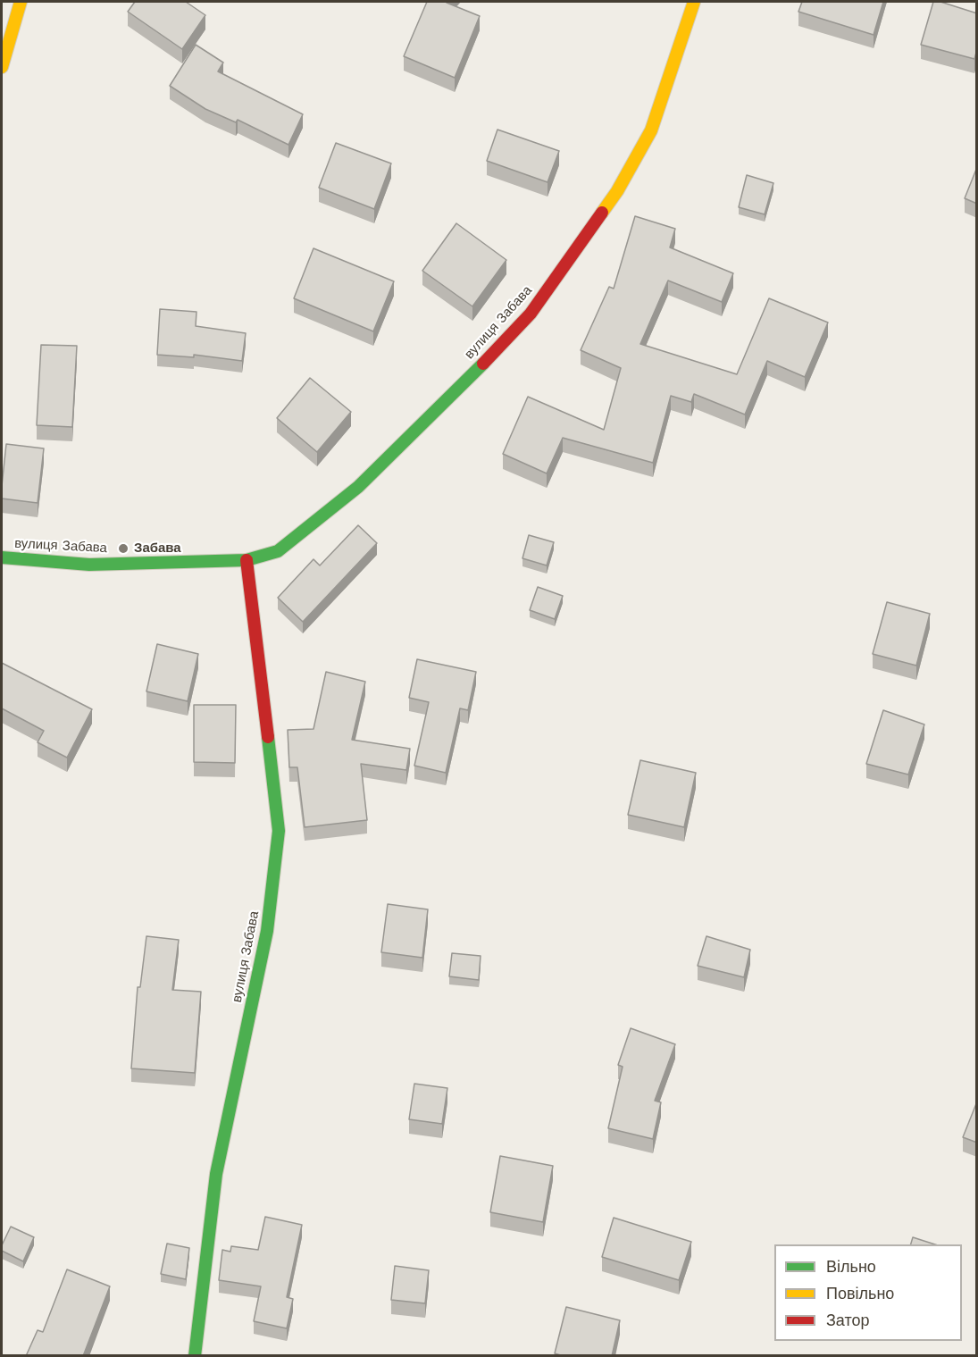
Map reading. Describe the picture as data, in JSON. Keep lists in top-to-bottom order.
{
  "streets": {
    "street": ["вулиця Забава"]
  },
  "places": ["Забава"],
  "legend": ["Вільно", "Повільно", "Затор"]
}
